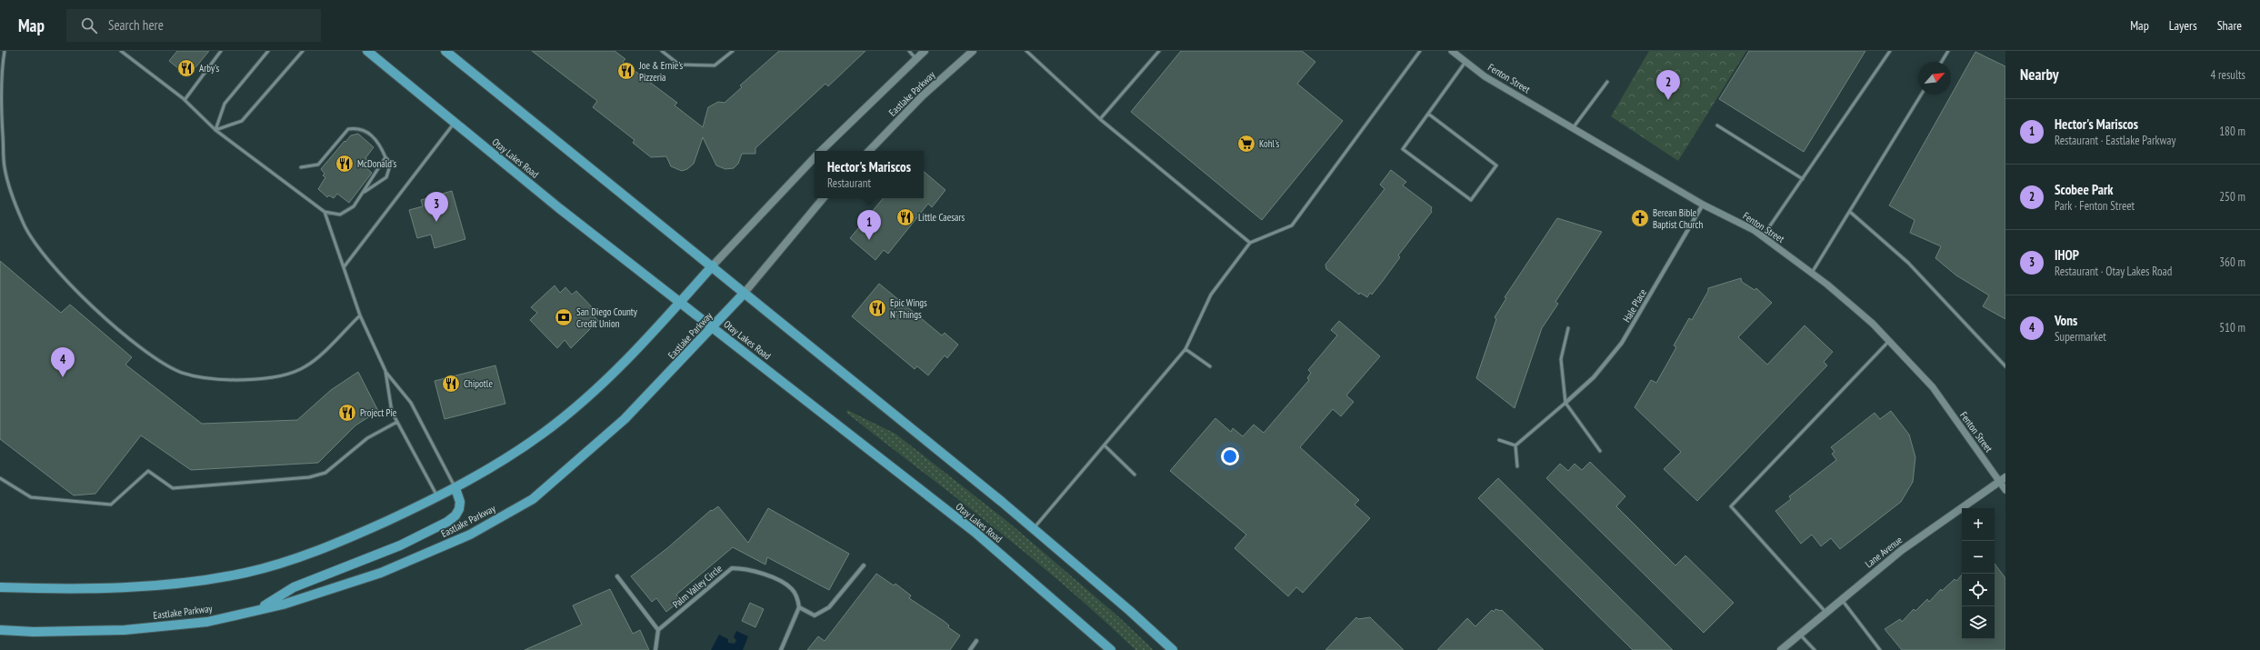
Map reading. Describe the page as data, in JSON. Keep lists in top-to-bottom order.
{
  "streets": {
    "main road": ["Eastlake Parkway", "Otay Lakes Road", "Lane Avenue"],
    "street": ["Fenton Street", "Hale Place", "Palm Valley Circle"]
  },
  "crossings": [
    ["Fenton Street", "Hale Place"],
    ["Fenton Street", "Lane Avenue"],
    ["Eastlake Parkway", "Otay Lakes Road"]
  ],
  "places": {
    "restaurant": [
      "Arby's",
      "Joe & Ernie's Pizzeria",
      "McDonald's",
      "Little Caesars",
      "Epic Wings N' Things",
      "Chipotle",
      "Project Pie"
    ],
    "supermarket": ["Kohl's"],
    "church": ["Berean Bible Baptist Church"],
    "bank": ["San Diego County Credit Union"]
  },
  "north": "top right",
  "page": {
    "header": "Map",
    "search": "Search here",
    "nav": ["Map", "Layers", "Share"],
    "heading": ["Nearby", "4 results"],
    "pins": [
      "2",
      "3",
      "1",
      "4"
    ],
    "list": [
      {
        "mark": "1",
        "name": "Hector's Mariscos",
        "note": "Restaurant · Eastlake Parkway",
        "value": "180 m"
      },
      {
        "mark": "2",
        "name": "Scobee Park",
        "note": "Park · Fenton Street",
        "value": "250 m"
      },
      {
        "mark": "3",
        "name": "IHOP",
        "note": "Restaurant · Otay Lakes Road",
        "value": "360 m"
      },
      {
        "mark": "4",
        "name": "Vons",
        "note": "Supermarket",
        "value": "510 m"
      }
    ],
    "popup": ["Hector's Mariscos", "Restaurant"],
    "map_buttons": ["+", "−"]
  }
}
